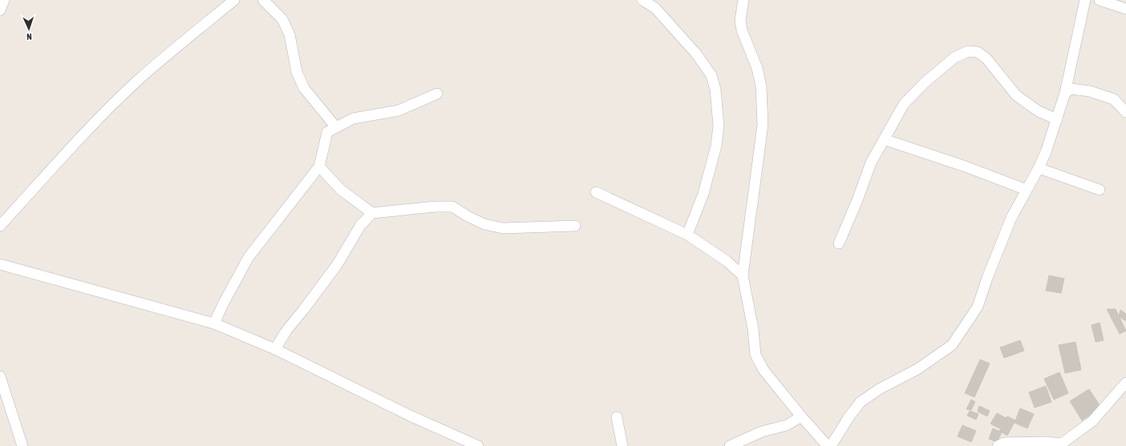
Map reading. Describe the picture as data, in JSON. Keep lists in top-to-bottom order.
{
  "north": "bottom"
}
